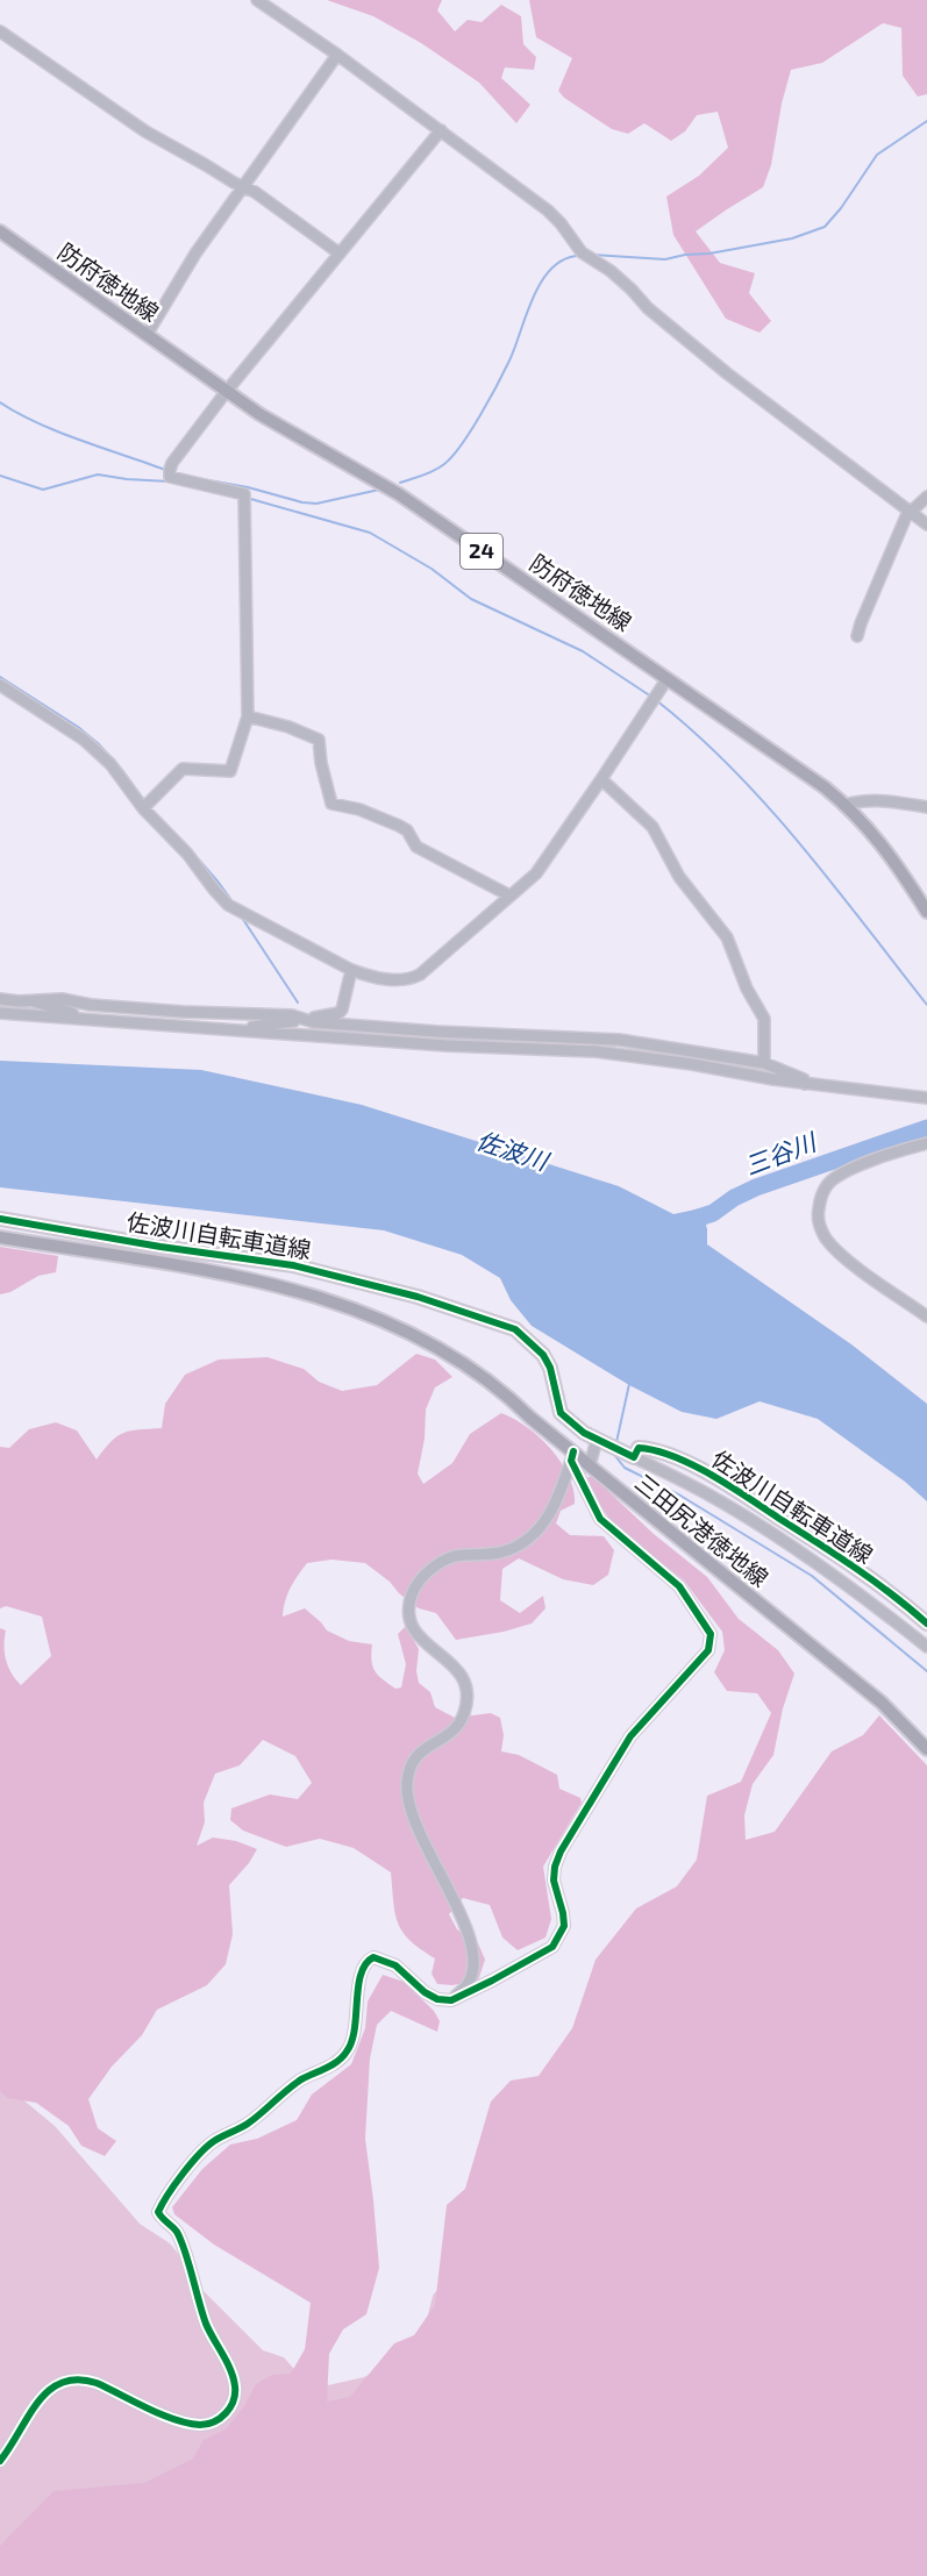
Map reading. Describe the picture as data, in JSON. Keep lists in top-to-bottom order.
{
  "streets": {
    "main road": [
      "防府徳地線",
      "24",
      "佐波川自転車道線",
      "三田尻港徳地線"
    ]
  },
  "water": ["佐波川", "三谷川"]
}
